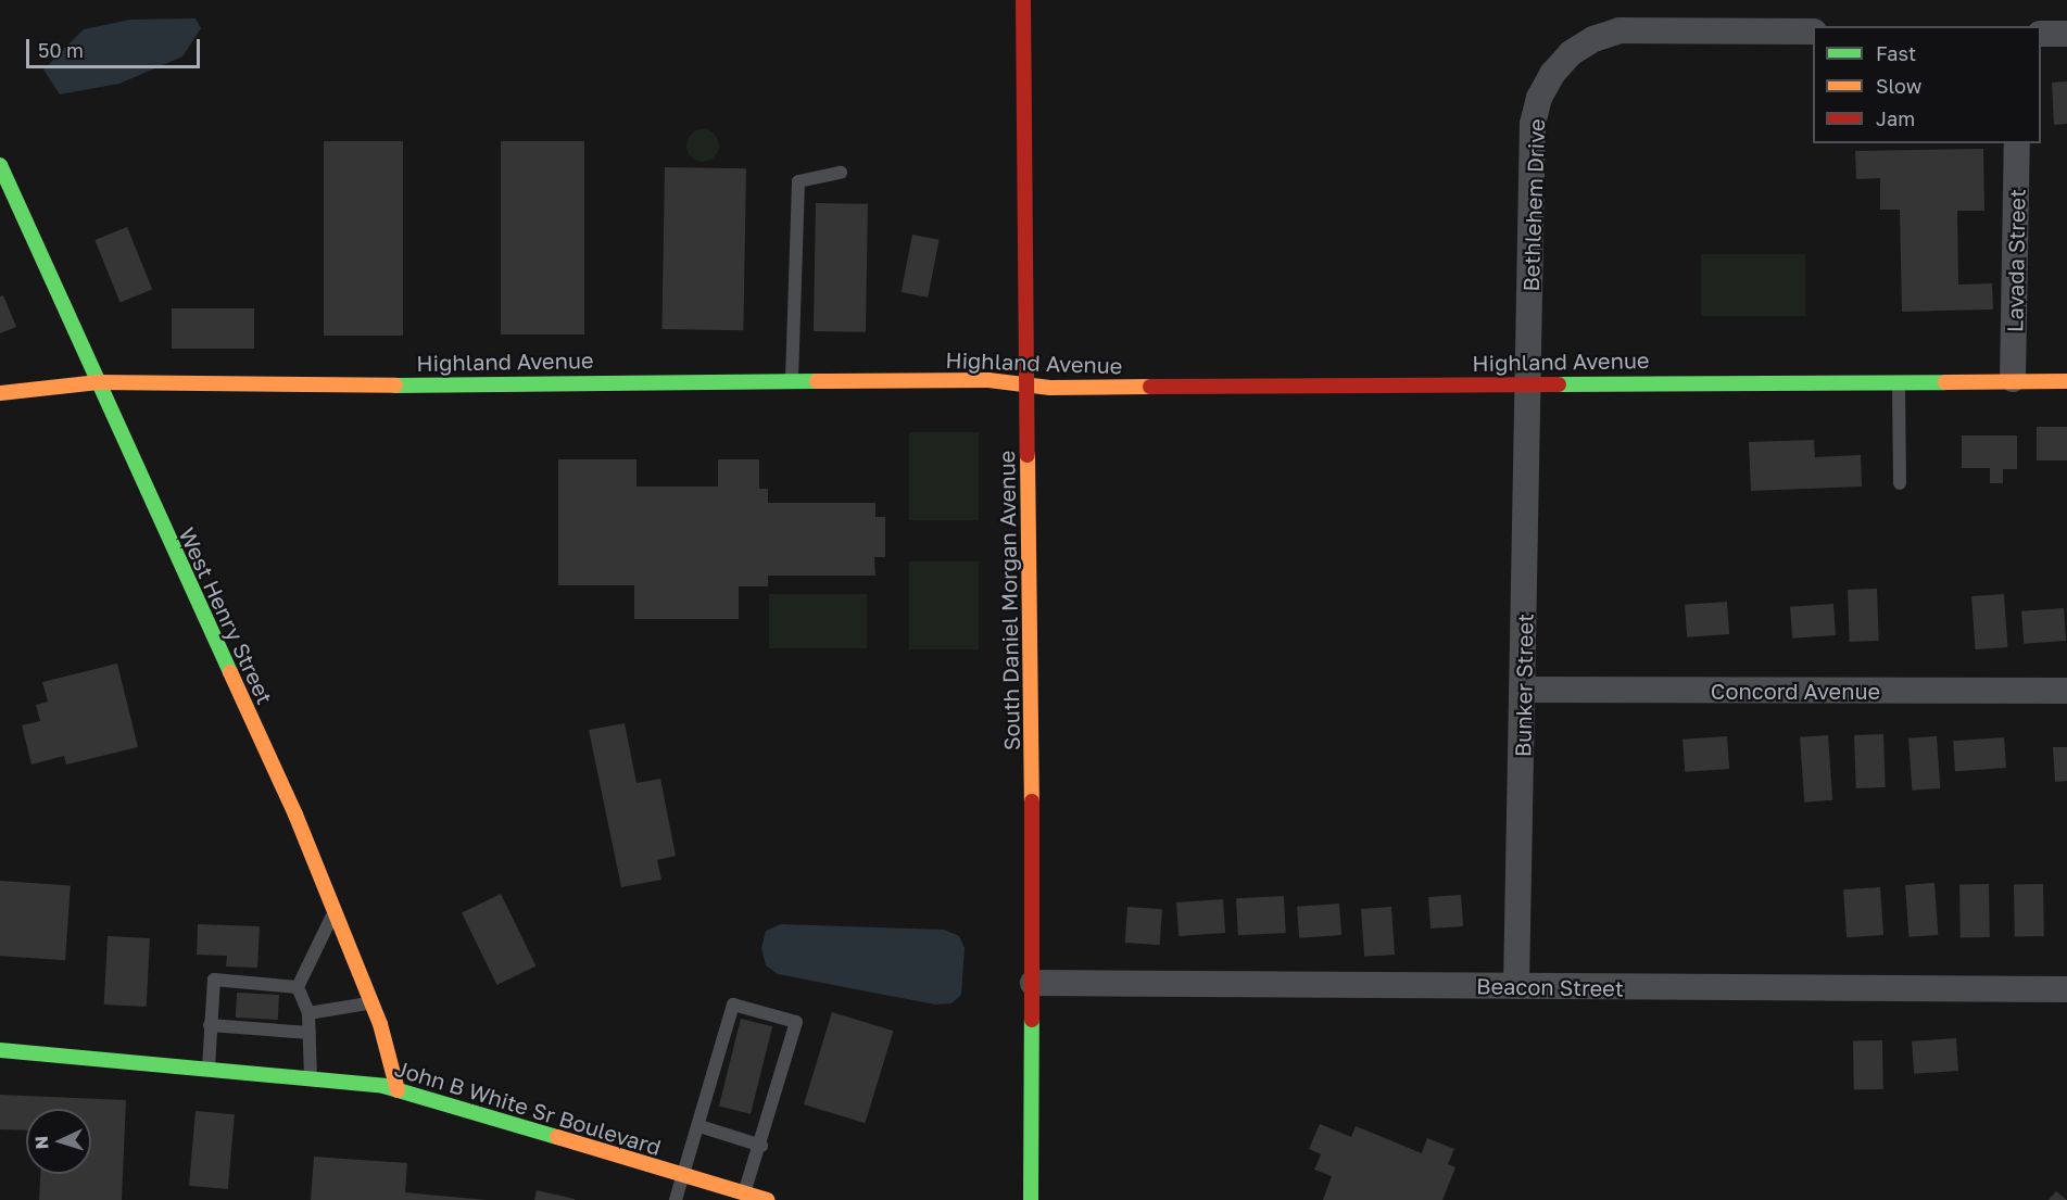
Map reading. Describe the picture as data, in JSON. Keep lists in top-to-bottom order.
{
  "streets": {
    "street": [
      "Bethlehem Drive",
      "Lavada Street",
      "Highland Avenue",
      "South Daniel Morgan Avenue",
      "West Henry Street",
      "Bunker Street",
      "Concord Avenue",
      "Beacon Street",
      "John B White Sr Boulevard"
    ]
  },
  "crossings": [
    ["Bethlehem Drive", "Highland Avenue"],
    ["Bethlehem Drive", "Bunker Street"],
    ["Lavada Street", "Highland Avenue"],
    ["Highland Avenue", "South Daniel Morgan Avenue"],
    ["Highland Avenue", "West Henry Street"],
    ["Highland Avenue", "Bunker Street"],
    ["South Daniel Morgan Avenue", "Beacon Street"],
    ["West Henry Street", "John B White Sr Boulevard"],
    ["Bunker Street", "Concord Avenue"],
    ["Bunker Street", "Beacon Street"]
  ],
  "legend": ["Fast", "Slow", "Jam"],
  "scale_bar": "50 m",
  "north": "left"
}
